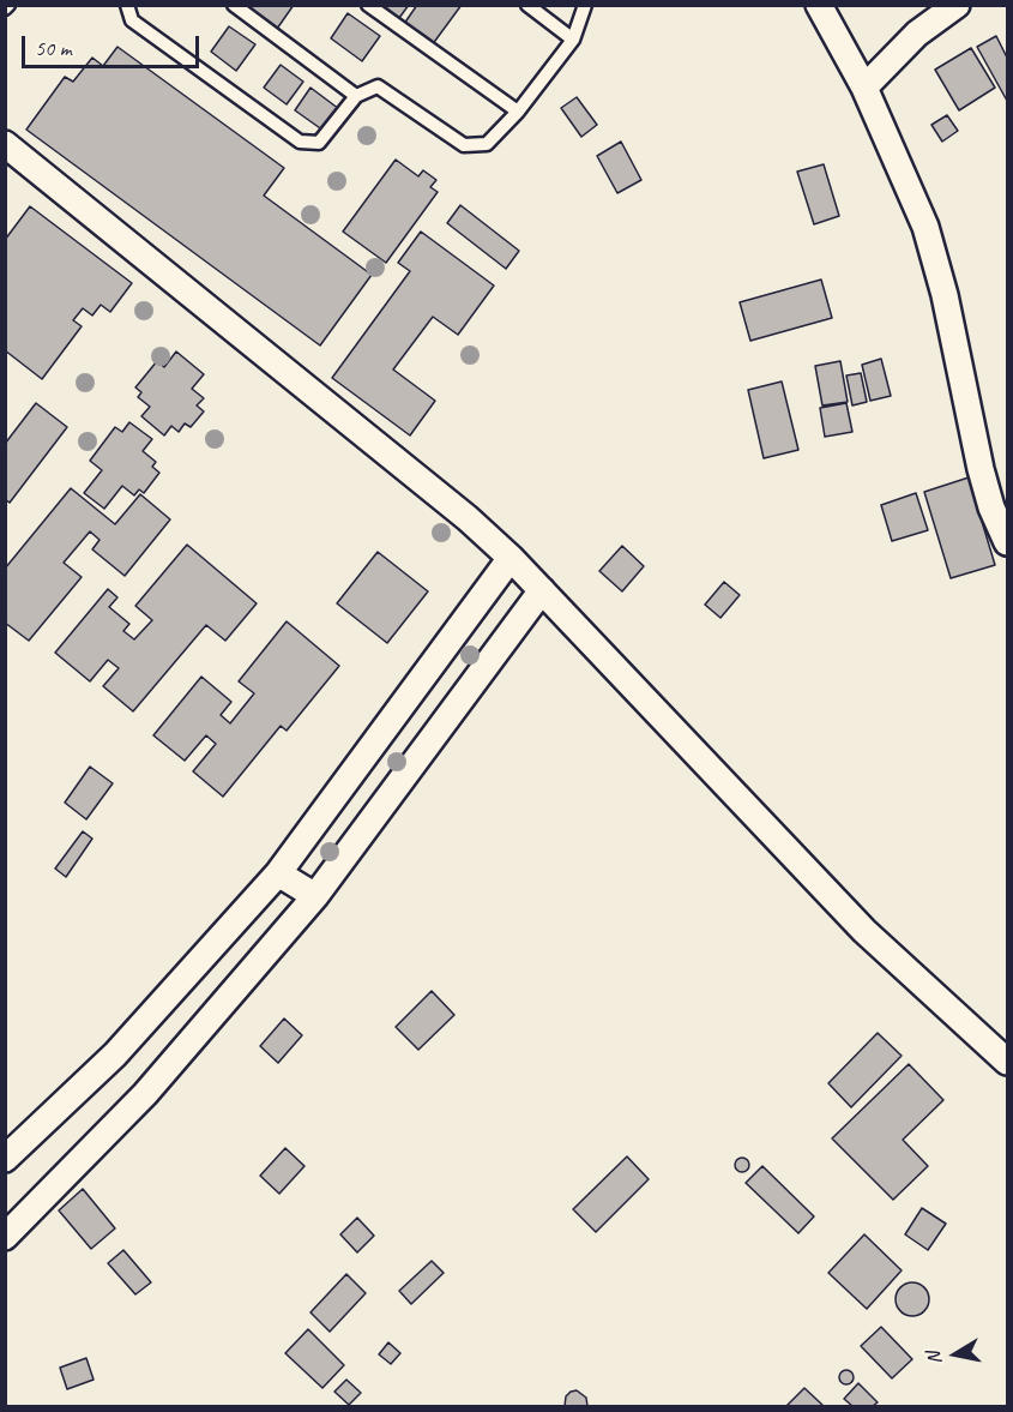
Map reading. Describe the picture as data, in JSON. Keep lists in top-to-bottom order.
{
  "scale_bar": "50 m",
  "north": "left"
}
